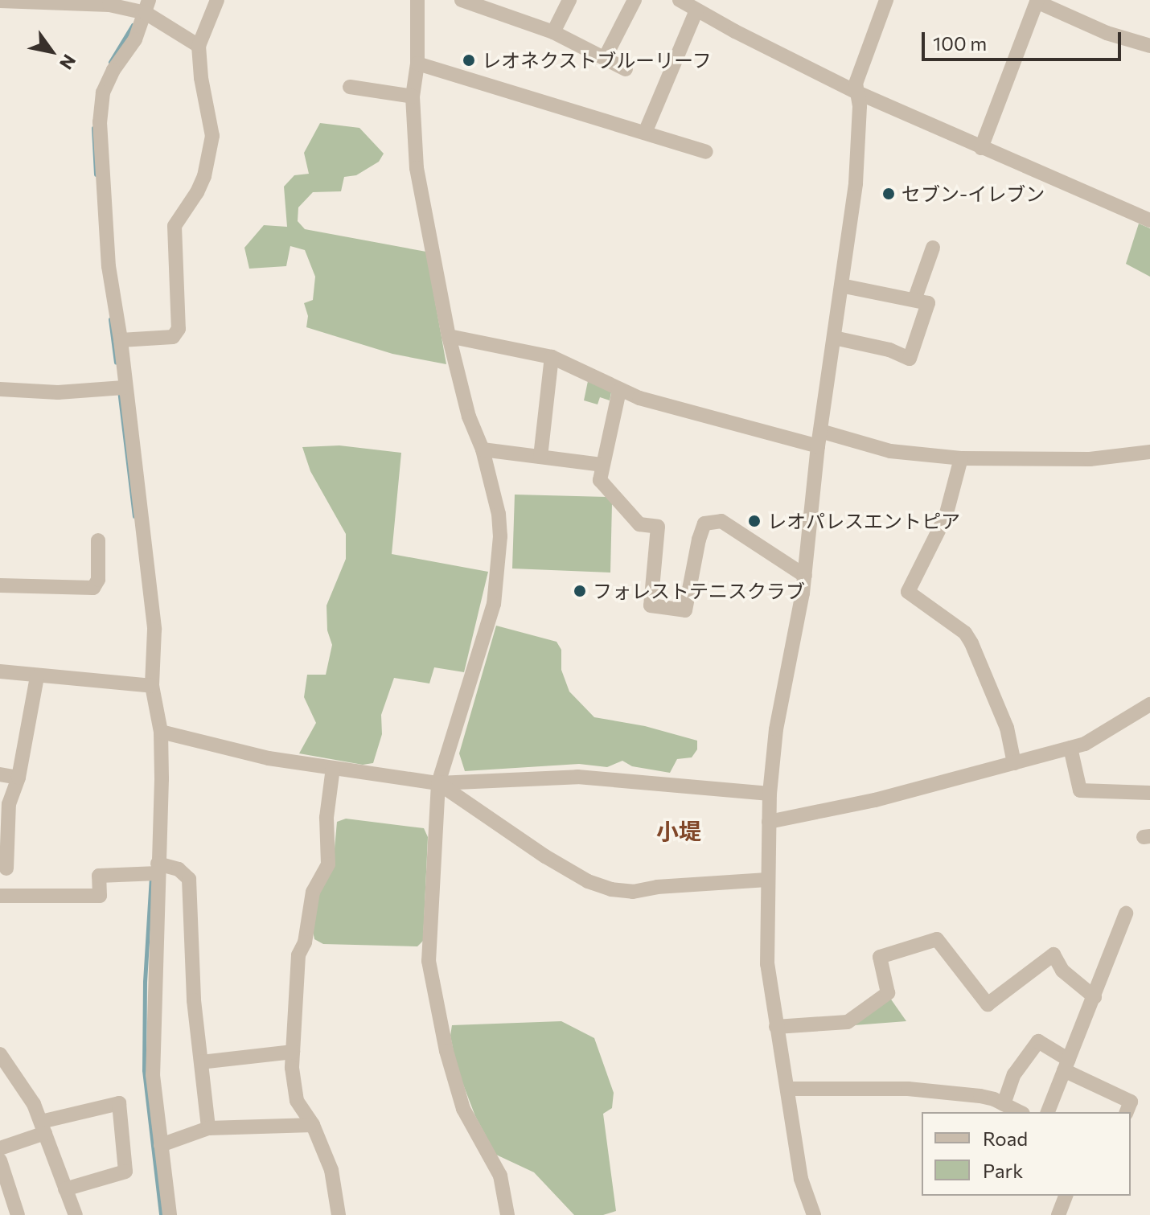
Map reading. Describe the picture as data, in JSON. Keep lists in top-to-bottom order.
{
  "districts": ["小堤"],
  "places": [
    "レオネクストブルーリーフ",
    "セブン-イレブン",
    "レオパレスエントピア",
    "フォレストテニスクラブ"
  ],
  "legend": ["Road", "Park"],
  "scale_bar": "100 m",
  "north": "bottom right"
}
